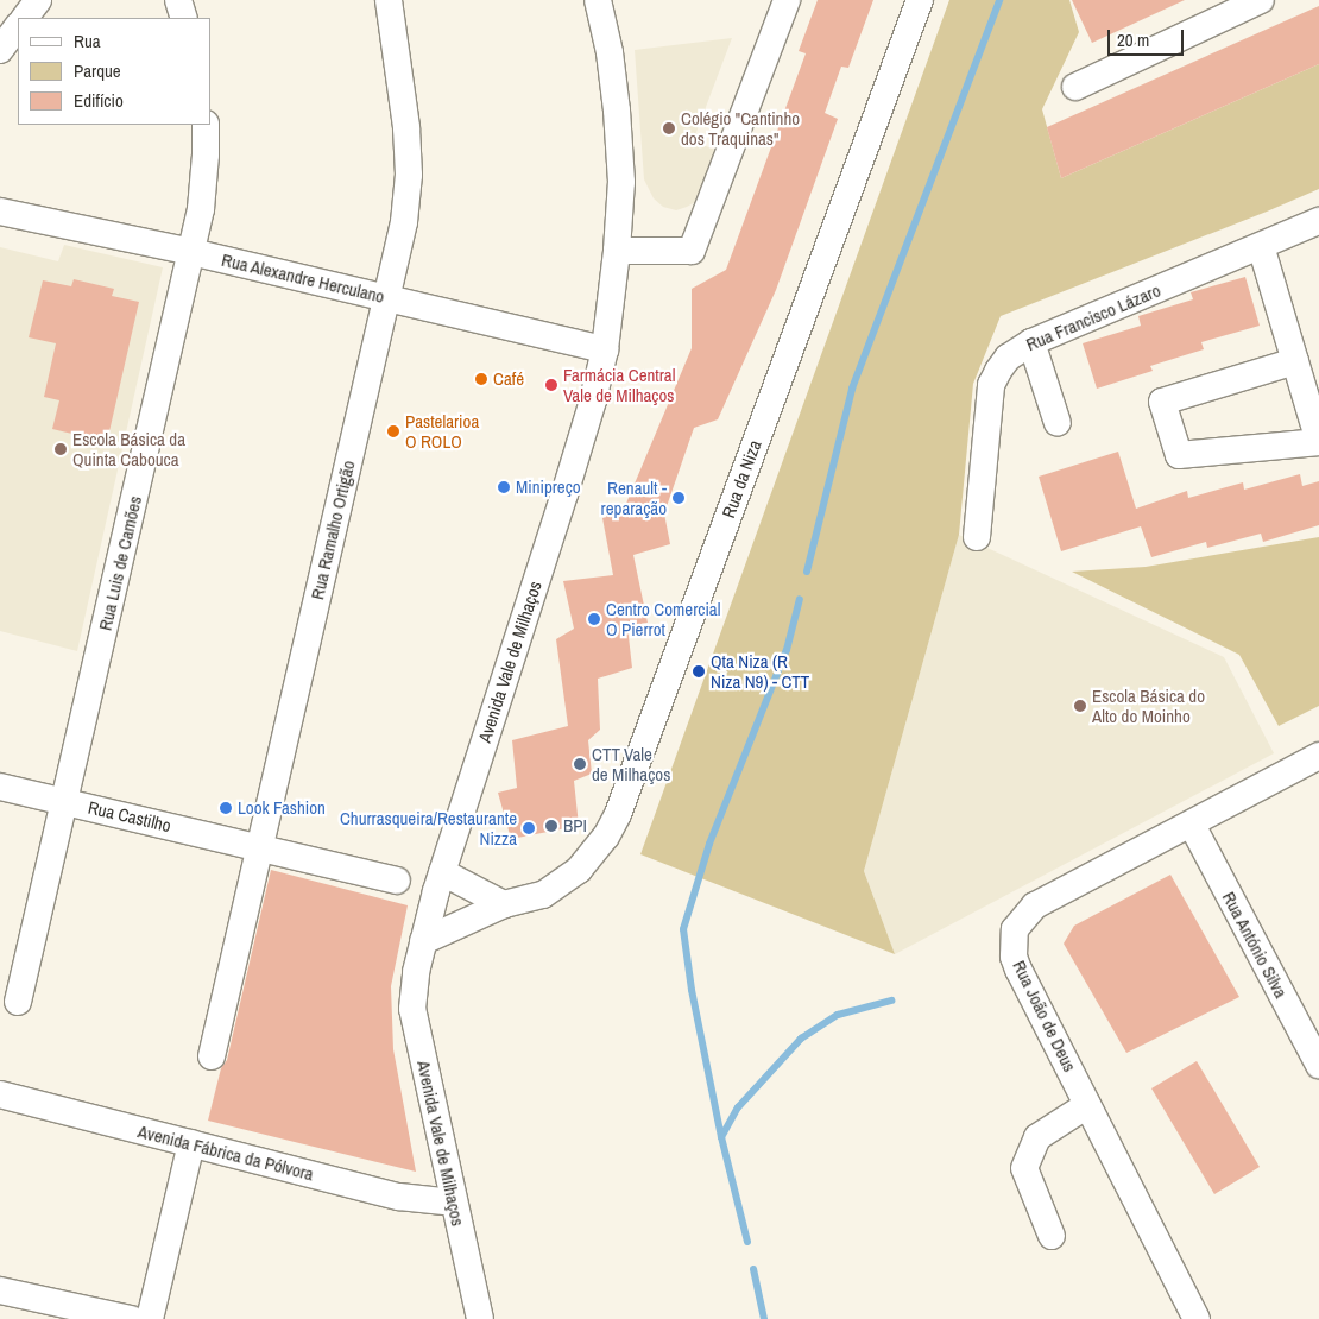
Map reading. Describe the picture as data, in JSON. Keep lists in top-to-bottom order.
{
  "streets": {
    "street": [
      "Rua Alexandre Herculano",
      "Rua Francisco Lázaro",
      "Rua da Niza",
      "Rua Ramalho Ortigão",
      "Rua Luis de Camões",
      "Avenida Vale de Milhaços",
      "Rua Castilho",
      "Rua António Silva",
      "Rua João de Deus",
      "Avenida Fábrica da Pólvora"
    ]
  },
  "crossings": [
    ["Rua Alexandre Herculano", "Rua Ramalho Ortigão"],
    ["Rua Alexandre Herculano", "Rua Luis de Camões"],
    ["Rua Alexandre Herculano", "Avenida Vale de Milhaços"],
    ["Rua da Niza", "Avenida Vale de Milhaços"],
    ["Rua Ramalho Ortigão", "Rua Castilho"],
    ["Rua Luis de Camões", "Rua Castilho"],
    ["Avenida Vale de Milhaços", "Avenida Fábrica da Pólvora"],
    ["Rua António Silva", "Rua João de Deus"]
  ],
  "places": [
    "Colégio \"Cantinho dos Traquinas\"",
    "Café",
    "Farmácia Central Vale de Milhaços",
    "Pastelarioa O ROLO",
    "Escola Básica da Quinta Cabouca",
    "Minipreço",
    "Renault - reparação",
    "Centro Comercial O Pierrot",
    "Qta Niza (R Niza N9) - CTT",
    "Escola Básica do Alto do Moinho",
    "CTT Vale de Milhaços",
    "Look Fashion",
    "BPI",
    "Churrasqueira/Restaurante Nizza"
  ],
  "legend": ["Rua", "Parque", "Edifício"],
  "scale_bar": "20 m"
}
